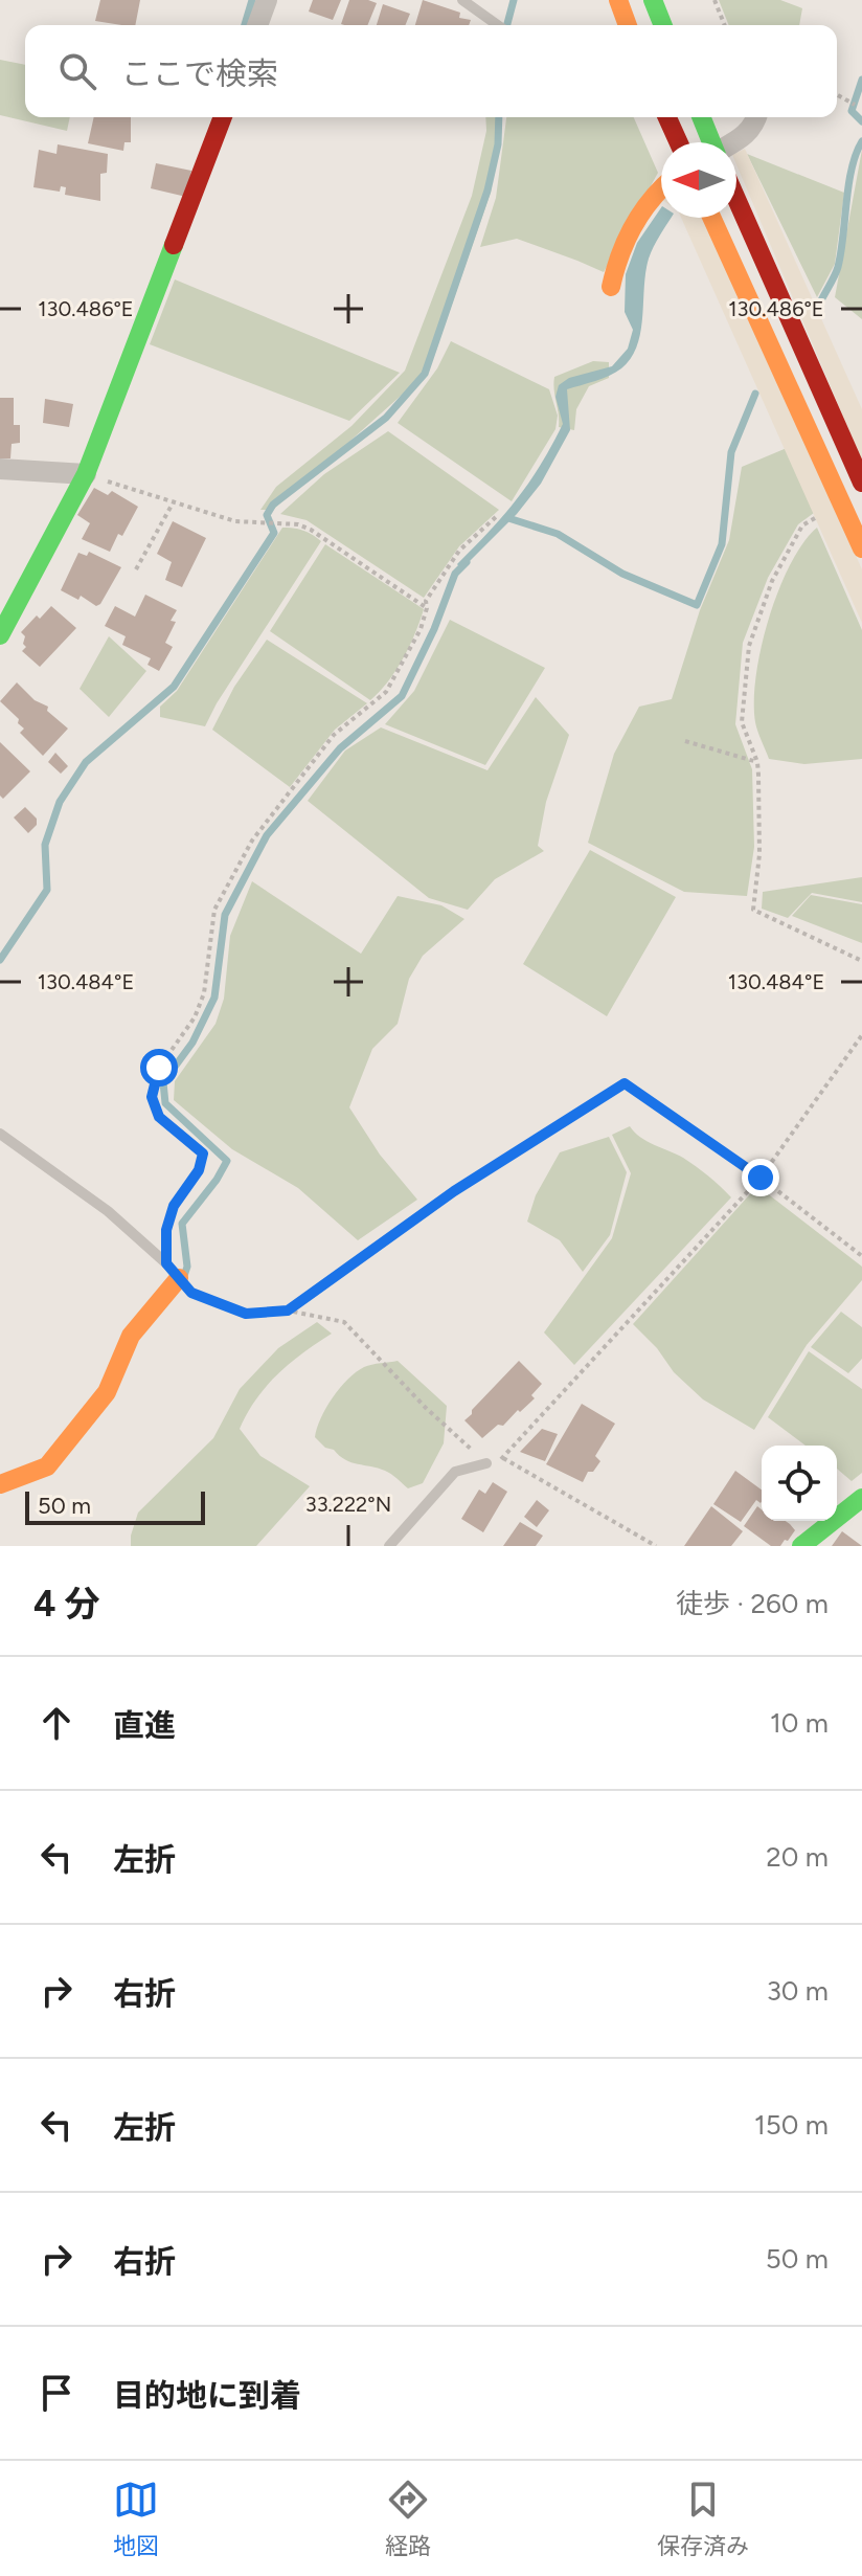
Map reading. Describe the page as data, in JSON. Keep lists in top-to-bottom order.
{
  "scale_bar": "50 m",
  "north": "left",
  "page": {
    "search": "ここで検索",
    "scale": "50 m",
    "heading": ["4 分", "徒歩 · 260 m"],
    "list": [
      ["直進", "10 m"],
      ["左折", "20 m"],
      ["右折", "30 m"],
      ["左折", "150 m"],
      ["右折", "50 m"],
      "目的地に到着"
    ],
    "nav": ["地図", "経路", "保存済み"]
  },
  "coordinates": ["130.486°E", "130.484°E", "33.222°N"]
}
